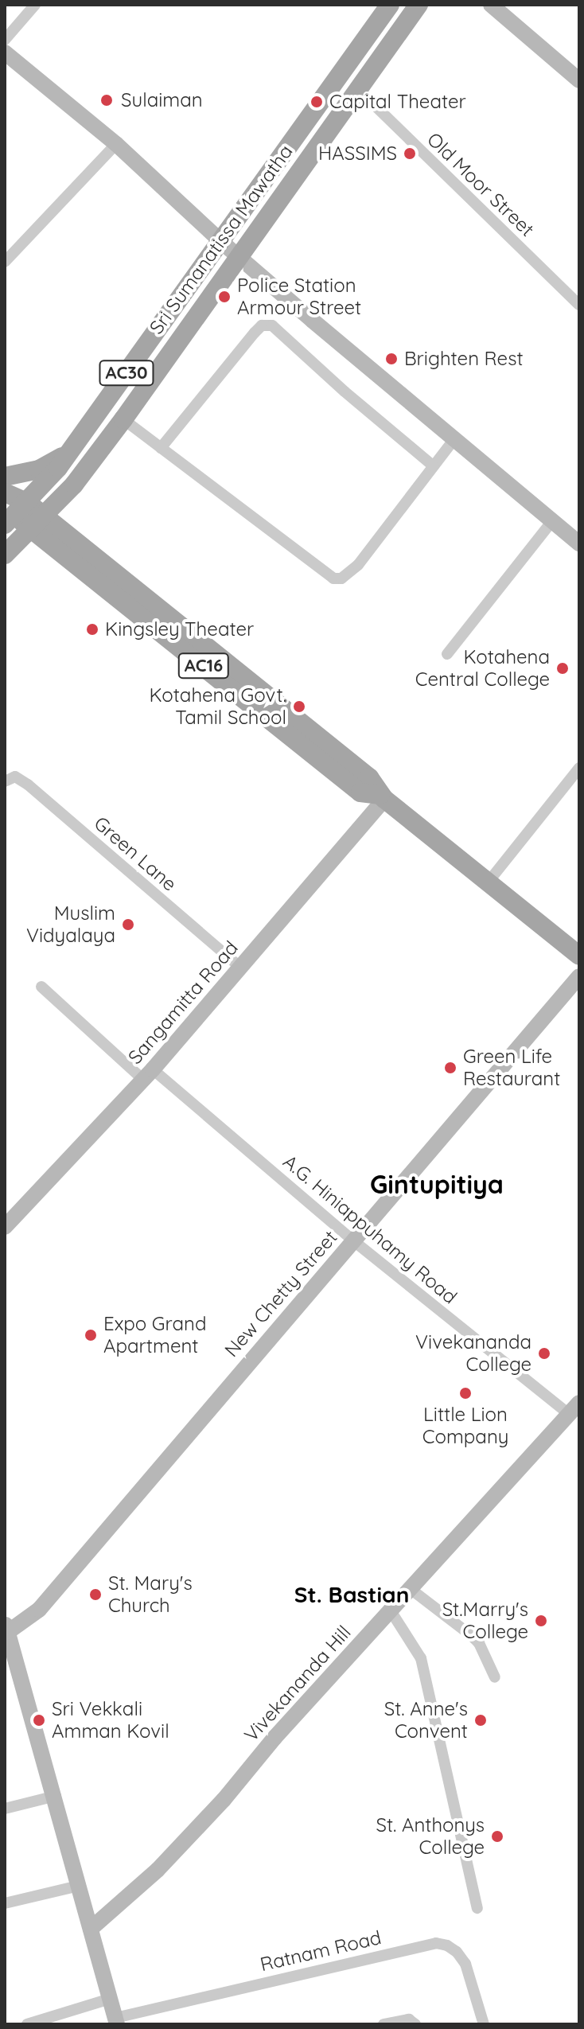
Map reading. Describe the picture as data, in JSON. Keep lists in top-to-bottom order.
{
  "streets": {
    "main road": ["Sri Sumanatissa Mawatha", "AC30", "AC16"],
    "street": [
      "Old Moor Street",
      "Green Lane",
      "Sangamitta Road",
      "A.G. Hiniappuhamy Road",
      "New Chetty Street",
      "Vivekananda Hill",
      "Ratnam Road"
    ]
  },
  "crossings": [
    ["Old Moor Street", "AC30"],
    ["AC30", "AC16"],
    ["AC16", "Sangamitta Road"],
    ["Green Lane", "Sangamitta Road"],
    ["Sangamitta Road", "A.G. Hiniappuhamy Road"],
    ["A.G. Hiniappuhamy Road", "New Chetty Street"],
    ["A.G. Hiniappuhamy Road", "Vivekananda Hill"]
  ],
  "districts": ["Gintupitiya", "St. Bastian"],
  "places": [
    "Sulaiman",
    "Capital Theater",
    "HASSIMS",
    "Police Station Armour Street",
    "Brighten Rest",
    "Kingsley Theater",
    "Kotahena Central College",
    "Kotahena Govt. Tamil School",
    "Muslim Vidyalaya",
    "Green Life Restaurant",
    "Expo Grand Apartment",
    "Vivekananda College",
    "Little Lion Company",
    "St. Mary's Church",
    "St.Marry's College",
    "Sri Vekkali Amman Kovil",
    "St. Anne's Convent",
    "St. Anthonys College"
  ]
}
